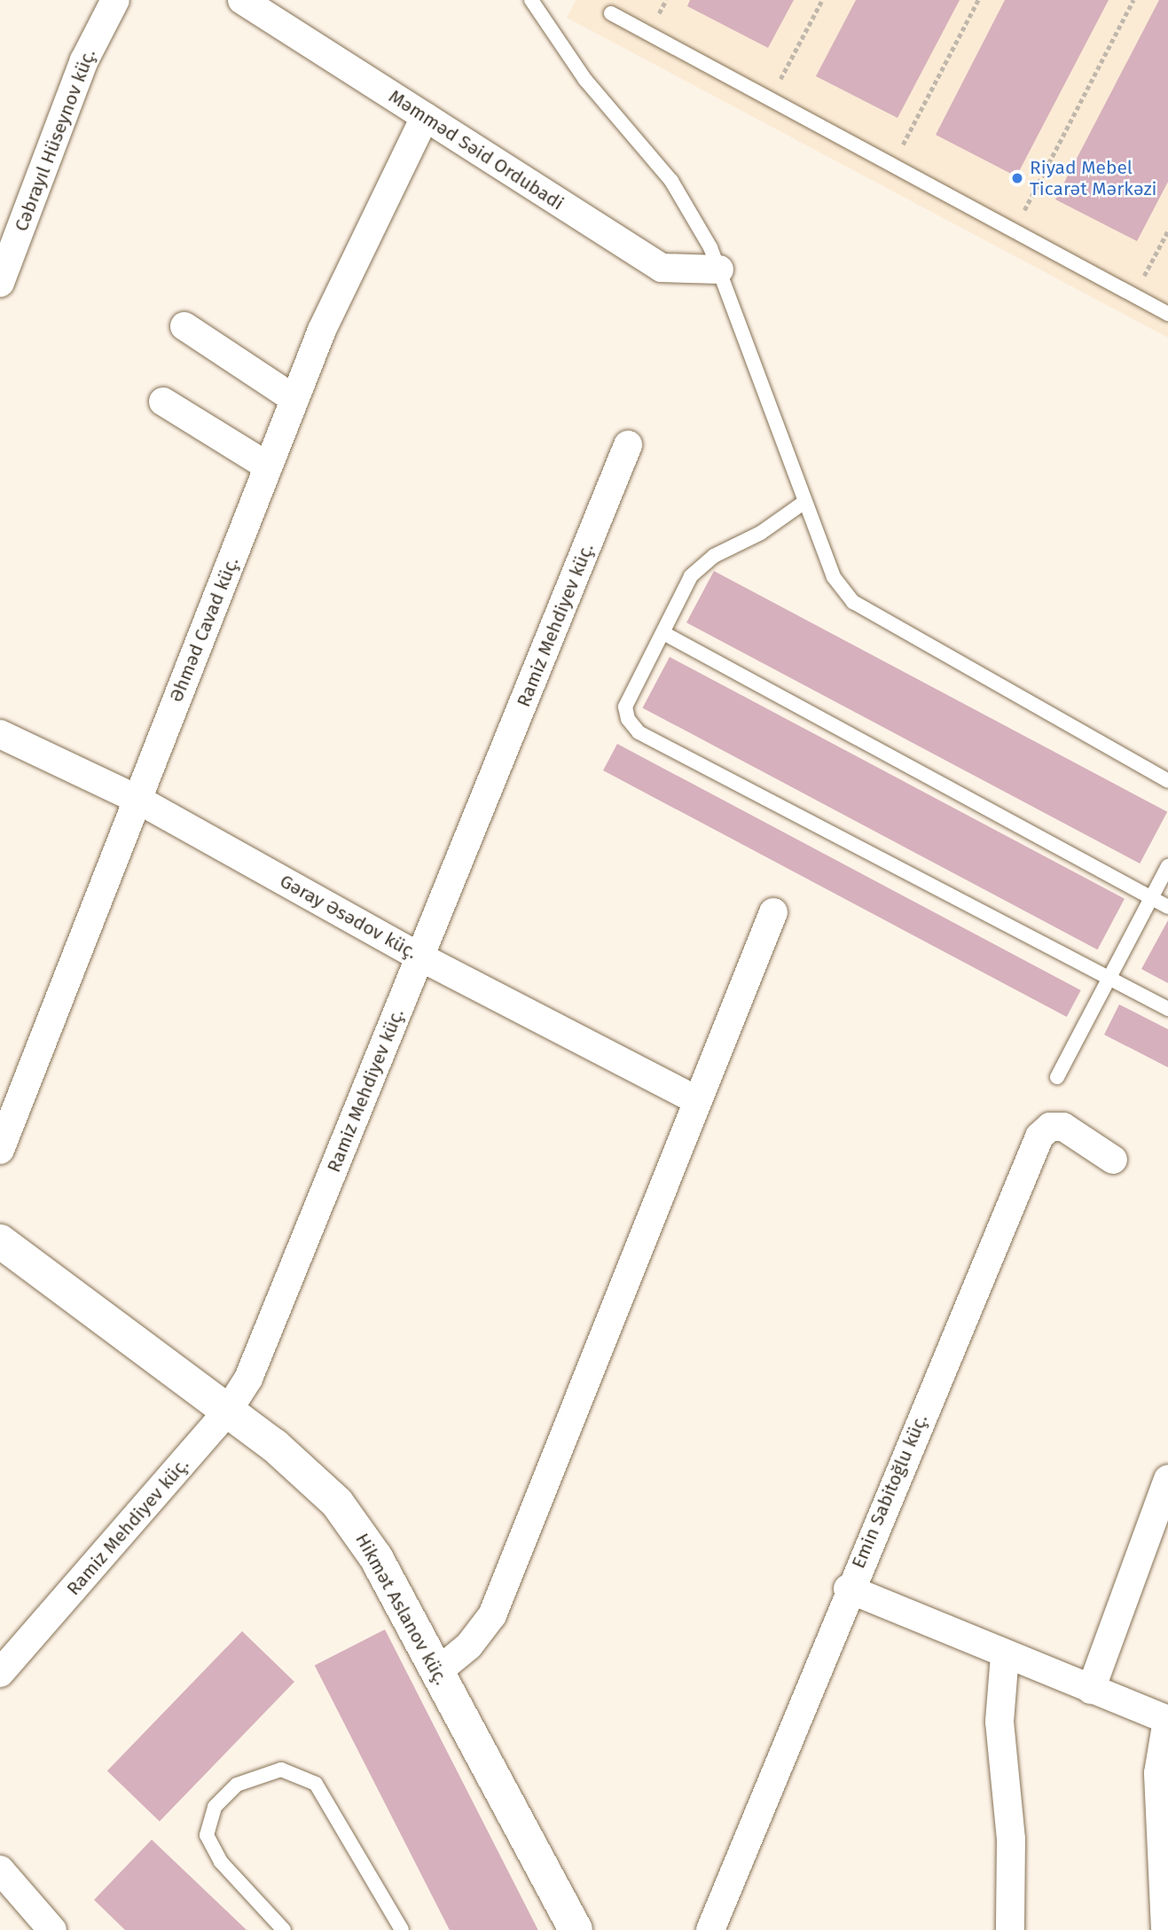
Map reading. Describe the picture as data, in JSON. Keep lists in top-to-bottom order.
{
  "streets": {
    "street": [
      "Cəbrayıl Hüseynov küç.",
      "Məmməd Səid Ordubadi",
      "Ramiz Mehdiyev küç.",
      "Əhməd Cavad küç.",
      "Gəray Əsədov küç.",
      "Emin Sabitoğlu küç.",
      "Hikmət Aslanov küç."
    ]
  },
  "crossings": [
    ["Məmməd Səid Ordubadi", "Əhməd Cavad küç."],
    ["Ramiz Mehdiyev küç.", "Gəray Əsədov küç."],
    ["Ramiz Mehdiyev küç.", "Hikmət Aslanov küç."],
    ["Əhməd Cavad küç.", "Gəray Əsədov küç."]
  ],
  "places": ["Riyad Mebel Ticarət Mərkəzi"]
}
